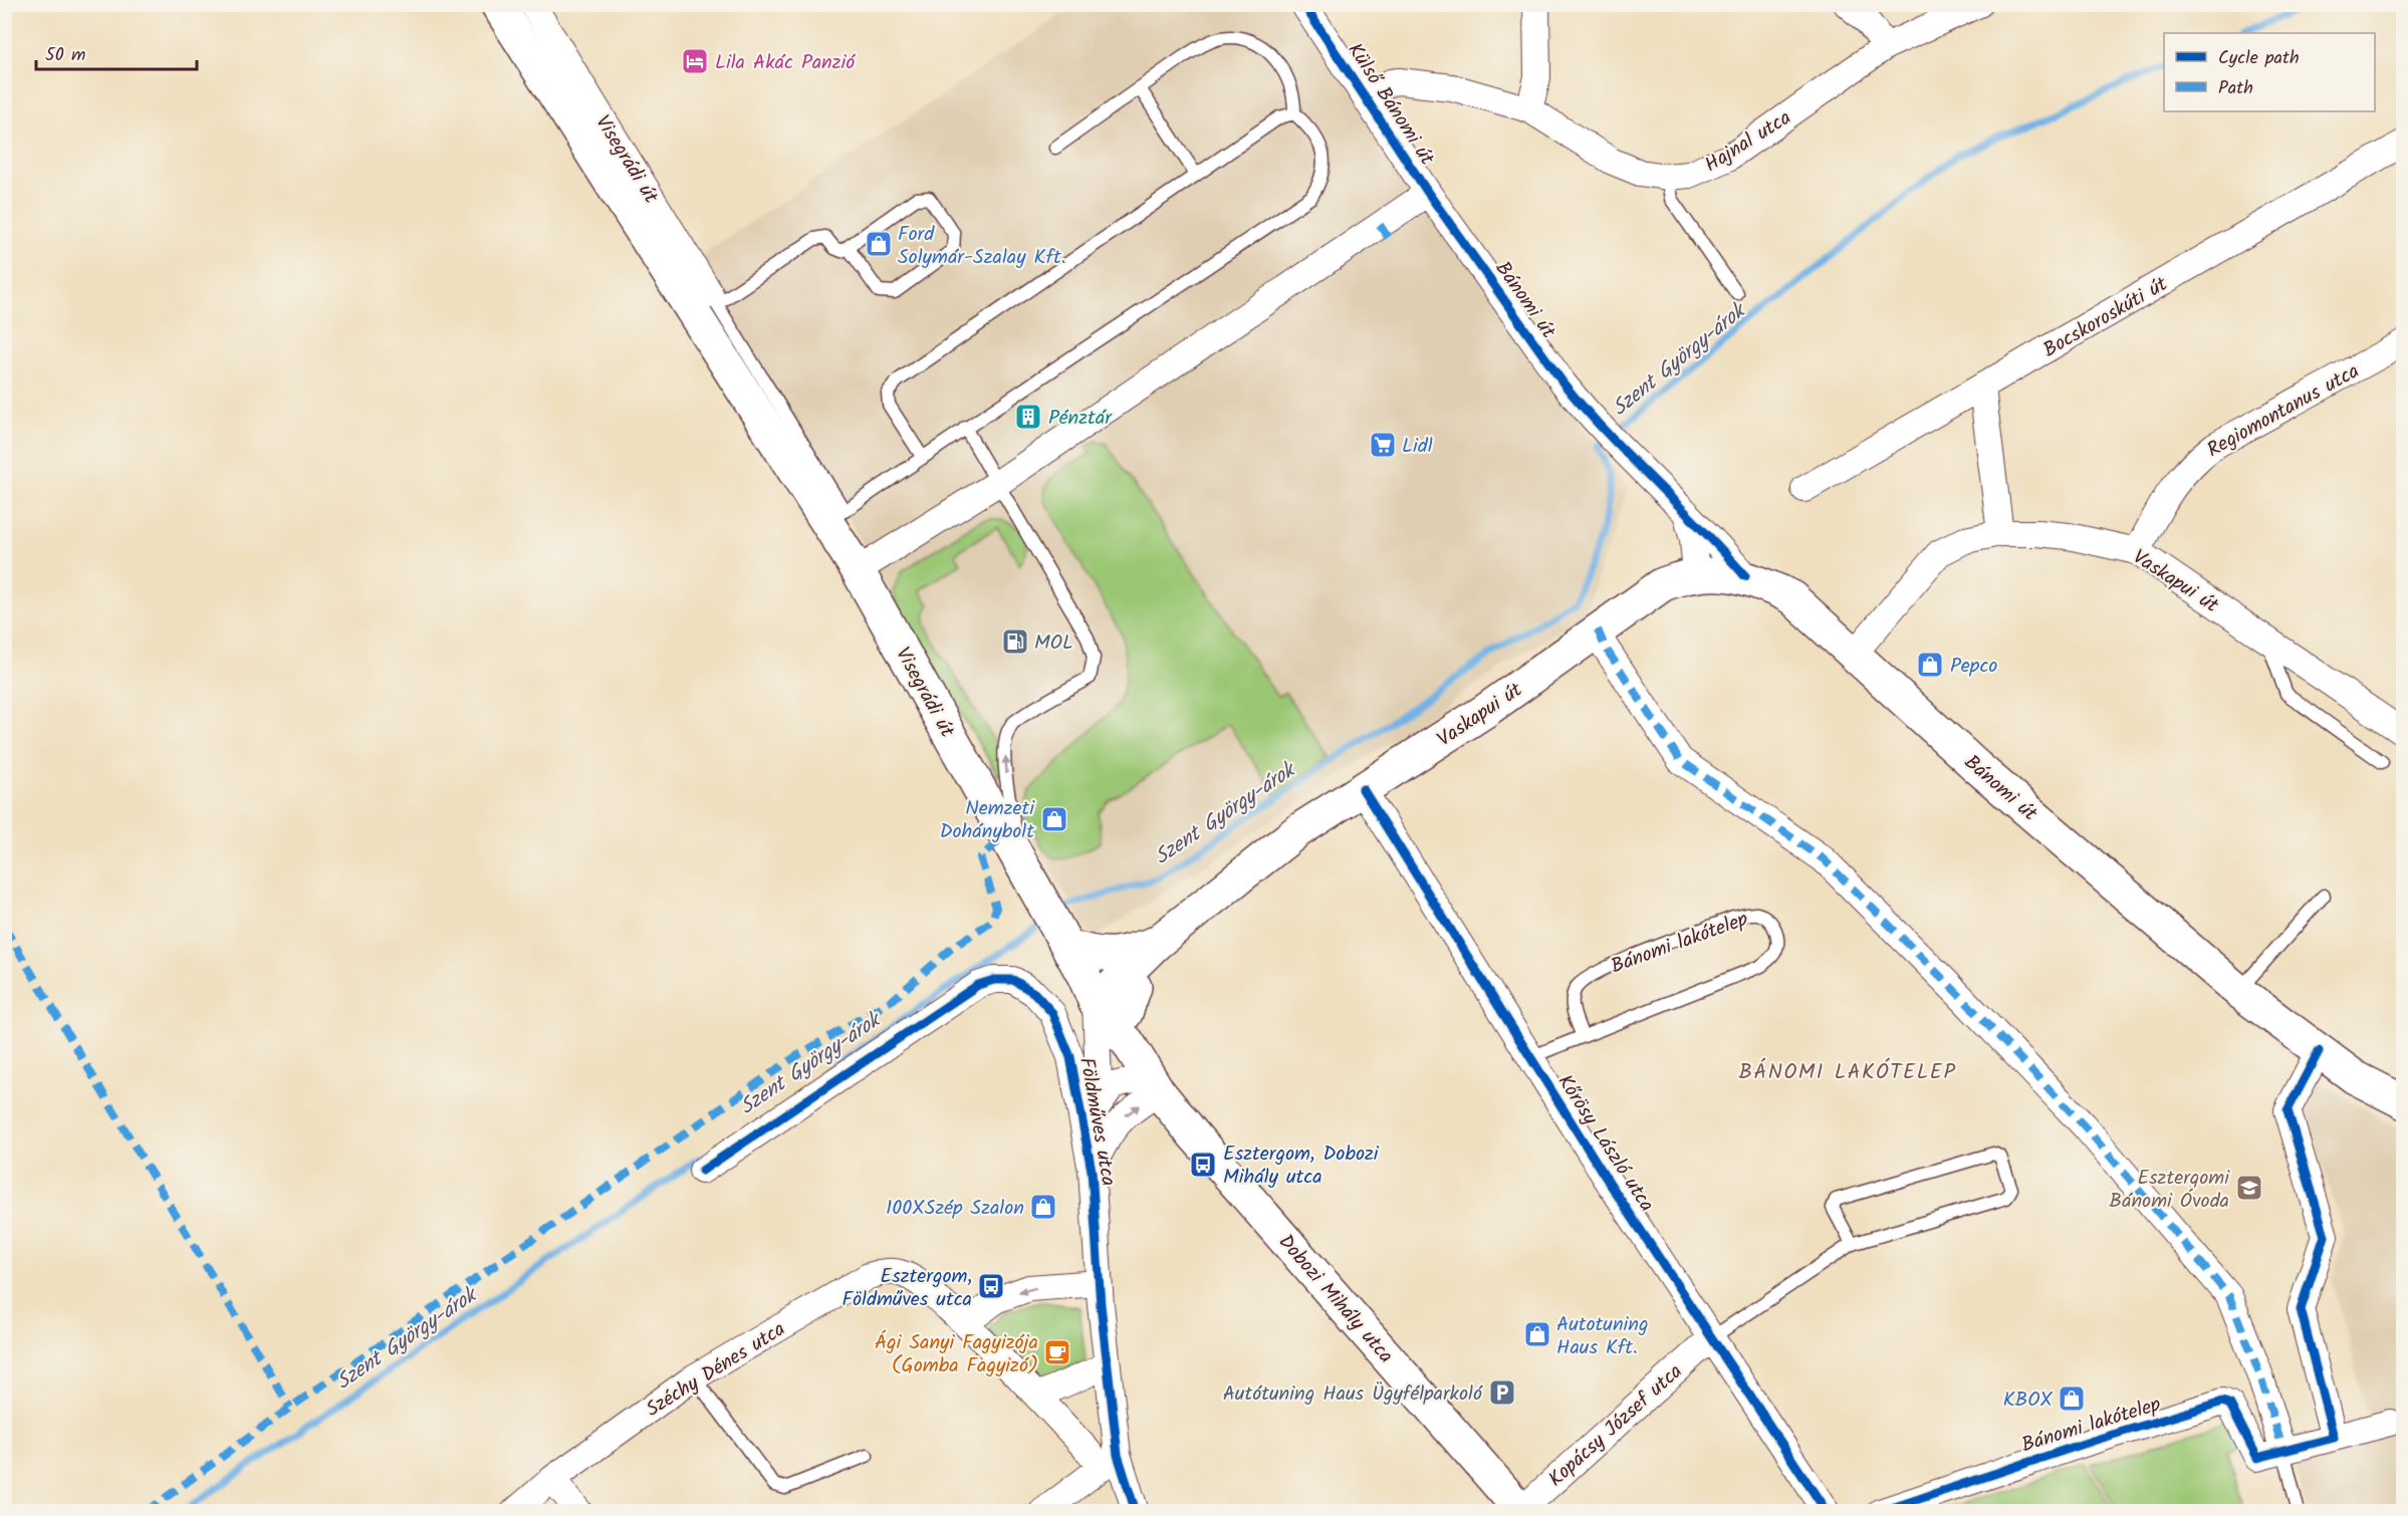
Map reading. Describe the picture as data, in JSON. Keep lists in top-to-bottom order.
{
  "streets": {
    "main road": [
      "Visegrádi út",
      "Bánomi út",
      "Vaskapui út",
      "Dobozi Mihály utca"
    ],
    "street": [
      "Külső Bánomi út",
      "Hajnal utca",
      "Bocskoroskúti út",
      "Regiomontanus utca",
      "Bánomi lakótelep",
      "Földműves utca",
      "Kőrösy László utca",
      "Széchy Dénes utca",
      "Kopácsy József utca"
    ]
  },
  "crossings": [
    ["Külső Bánomi út", "Hajnal utca"],
    ["Külső Bánomi út", "Bánomi út"],
    ["Visegrádi út", "Dobozi Mihály utca"],
    ["Bánomi út", "Vaskapui út"],
    ["Regiomontanus utca", "Vaskapui út"],
    ["Vaskapui út", "Földműves utca"],
    ["Vaskapui út", "Kőrösy László utca"],
    ["Vaskapui út", "Dobozi Mihály utca"],
    ["Bánomi lakótelep", "Kőrösy László utca"],
    ["Földműves utca", "Dobozi Mihály utca"],
    ["Földműves utca", "Széchy Dénes utca"],
    ["Kőrösy László utca", "Kopácsy József utca"],
    ["Dobozi Mihály utca", "Kopácsy József utca"]
  ],
  "districts": ["BÁNOMI LAKÓTELEP"],
  "water": ["Szent György-árok"],
  "places": {
    "hotel": ["Lila Akác Panzió"],
    "shop": [
      "Ford Solymár-Szalay Kft.",
      "Pepco",
      "Nemzeti Dohánybolt",
      "100XSzép Szalon",
      "Autotuning Haus Kft.",
      "KBOX"
    ],
    "building": ["Pénztár"],
    "supermarket": ["Lidl"],
    "fuel station": ["MOL"],
    "bus stop": ["Esztergom, Dobozi Mihály utca", "Esztergom, Földműves utca"],
    "school or university": ["Esztergomi Bánomi Óvoda"],
    "cafe": ["Ági Sanyi Fagyizója (Gomba Fagyizó)"],
    "parking": ["Autótuning Haus Ügyfélparkoló"]
  },
  "legend": ["Cycle path", "Path"],
  "scale_bar": "50 m"
}
